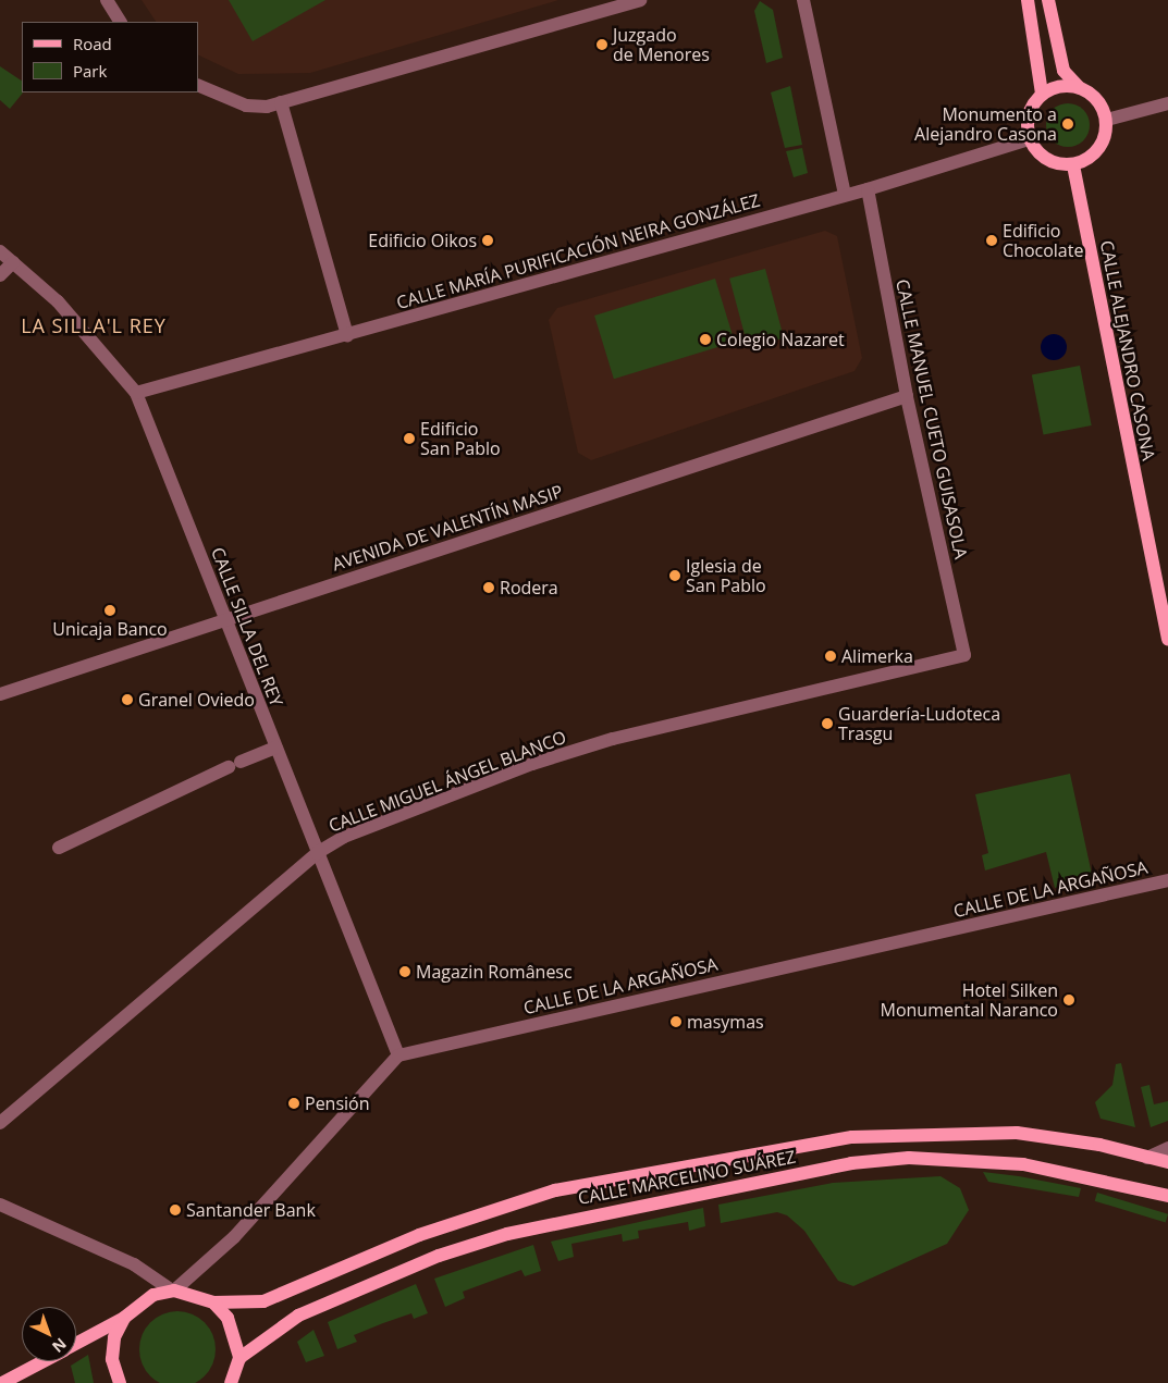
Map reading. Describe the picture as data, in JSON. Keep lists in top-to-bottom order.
{
  "streets": {
    "main road": ["CALLE ALEJANDRO CASONA", "CALLE MARCELINO SUÁREZ"],
    "street": [
      "CALLE MARÍA PURIFICACIÓN NEIRA GONZÁLEZ",
      "CALLE MANUEL CUETO GUISASOLA",
      "AVENIDA DE VALENTÍN MASIP",
      "CALLE SILLA DEL REY",
      "CALLE MIGUEL ÁNGEL BLANCO",
      "CALLE DE LA ARGAÑOSA"
    ]
  },
  "crossings": [
    ["CALLE MARÍA PURIFICACIÓN NEIRA GONZÁLEZ", "CALLE ALEJANDRO CASONA"],
    ["CALLE MARÍA PURIFICACIÓN NEIRA GONZÁLEZ", "CALLE MANUEL CUETO GUISASOLA"],
    ["CALLE MARÍA PURIFICACIÓN NEIRA GONZÁLEZ", "CALLE SILLA DEL REY"],
    ["CALLE MANUEL CUETO GUISASOLA", "AVENIDA DE VALENTÍN MASIP"],
    ["CALLE MANUEL CUETO GUISASOLA", "CALLE MIGUEL ÁNGEL BLANCO"],
    ["AVENIDA DE VALENTÍN MASIP", "CALLE SILLA DEL REY"],
    ["CALLE SILLA DEL REY", "CALLE MIGUEL ÁNGEL BLANCO"],
    ["CALLE SILLA DEL REY", "CALLE DE LA ARGAÑOSA"]
  ],
  "districts": ["LA SILLA'L REY"],
  "places": [
    "Juzgado de Menores",
    "Monumento a Alejandro Casona",
    "Edificio Oikos",
    "Edificio Chocolate",
    "Colegio Nazaret",
    "Edificio San Pablo",
    "Iglesia de San Pablo",
    "Rodera",
    "Unicaja Banco",
    "Alimerka",
    "Granel Oviedo",
    "Guardería-Ludoteca Trasgu",
    "Magazin Românesc",
    "Hotel Silken Monumental Naranco",
    "masymas",
    "Pensión",
    "Santander Bank"
  ],
  "legend": ["Road", "Park"],
  "north": "bottom right"
}
